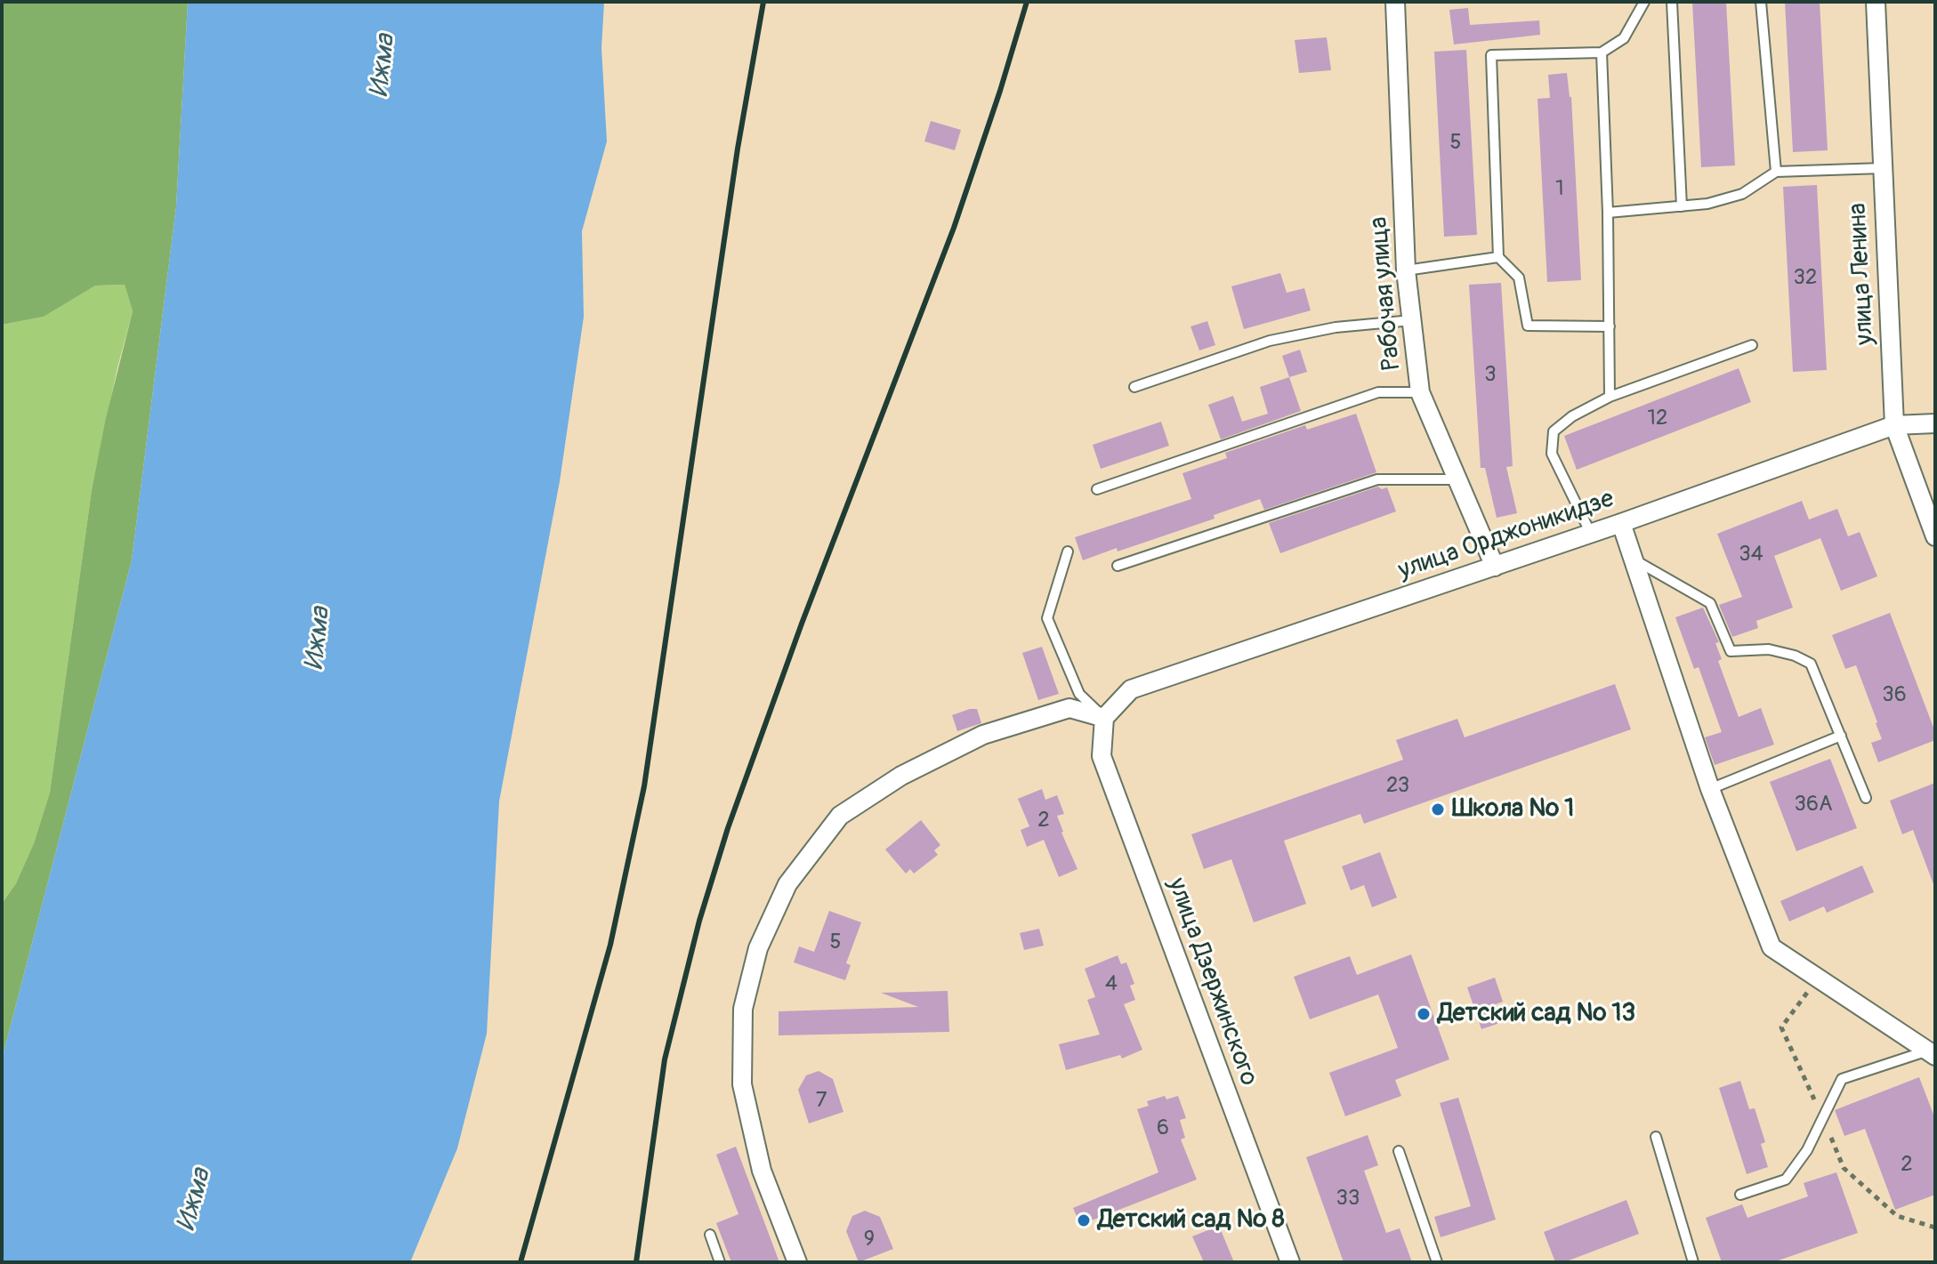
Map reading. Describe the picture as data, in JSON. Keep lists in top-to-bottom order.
{
  "streets": {
    "street": [
      "улица Ленина",
      "Рабочая улица",
      "улица Орджоникидзе",
      "улица Дзержинского"
    ]
  },
  "crossings": [
    ["улица Ленина", "улица Орджоникидзе"],
    ["Рабочая улица", "улица Орджоникидзе"],
    ["улица Орджоникидзе", "улица Дзержинского"]
  ],
  "water": ["Ижма"],
  "places": ["Школа № 1", "Детский сад № 13", "Детский сад № 8"],
  "house_numbers": [
    "5",
    "1",
    "32",
    "3",
    "12",
    "34",
    "36",
    "23",
    "36А",
    "2",
    "5",
    "4",
    "7",
    "6",
    "2",
    "33",
    "9"
  ]
}
